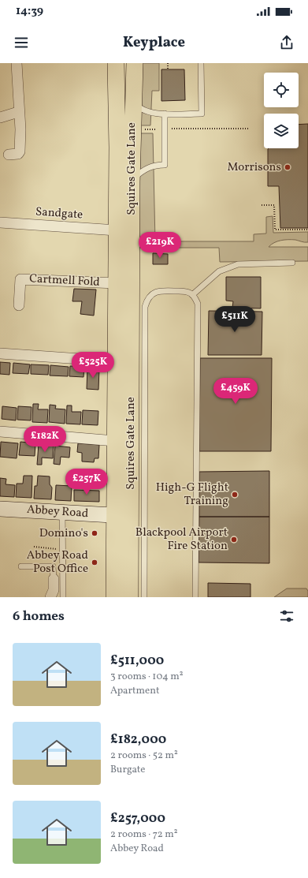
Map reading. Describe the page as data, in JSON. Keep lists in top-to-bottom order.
{
  "streets": {
    "main road": ["Squires Gate Lane"],
    "street": ["Sandgate", "Cartmell Fold", "Abbey Road"]
  },
  "crossings": [
    ["Squires Gate Lane", "Sandgate"],
    ["Squires Gate Lane", "Cartmell Fold"],
    ["Squires Gate Lane", "Abbey Road"]
  ],
  "places": [
    "Morrisons",
    "High-G Flight Training",
    "Domino's",
    "Blackpool Airport Fire Station",
    "Abbey Road Post Office"
  ],
  "page": {
    "status": "14:39",
    "header": "Keyplace",
    "price": [
      "£219K",
      "£511K",
      "£525K",
      "£459K",
      "£182K",
      "£257K"
    ],
    "heading": "6 homes",
    "list": [
      {
        "name": "£511,000",
        "note": "3 rooms · 104 m² · Apartment"
      },
      {
        "name": "£182,000",
        "note": "2 rooms · 52 m² · Burgate"
      },
      {
        "name": "£257,000",
        "note": "2 rooms · 72 m² · Abbey Road"
      }
    ]
  }
}
